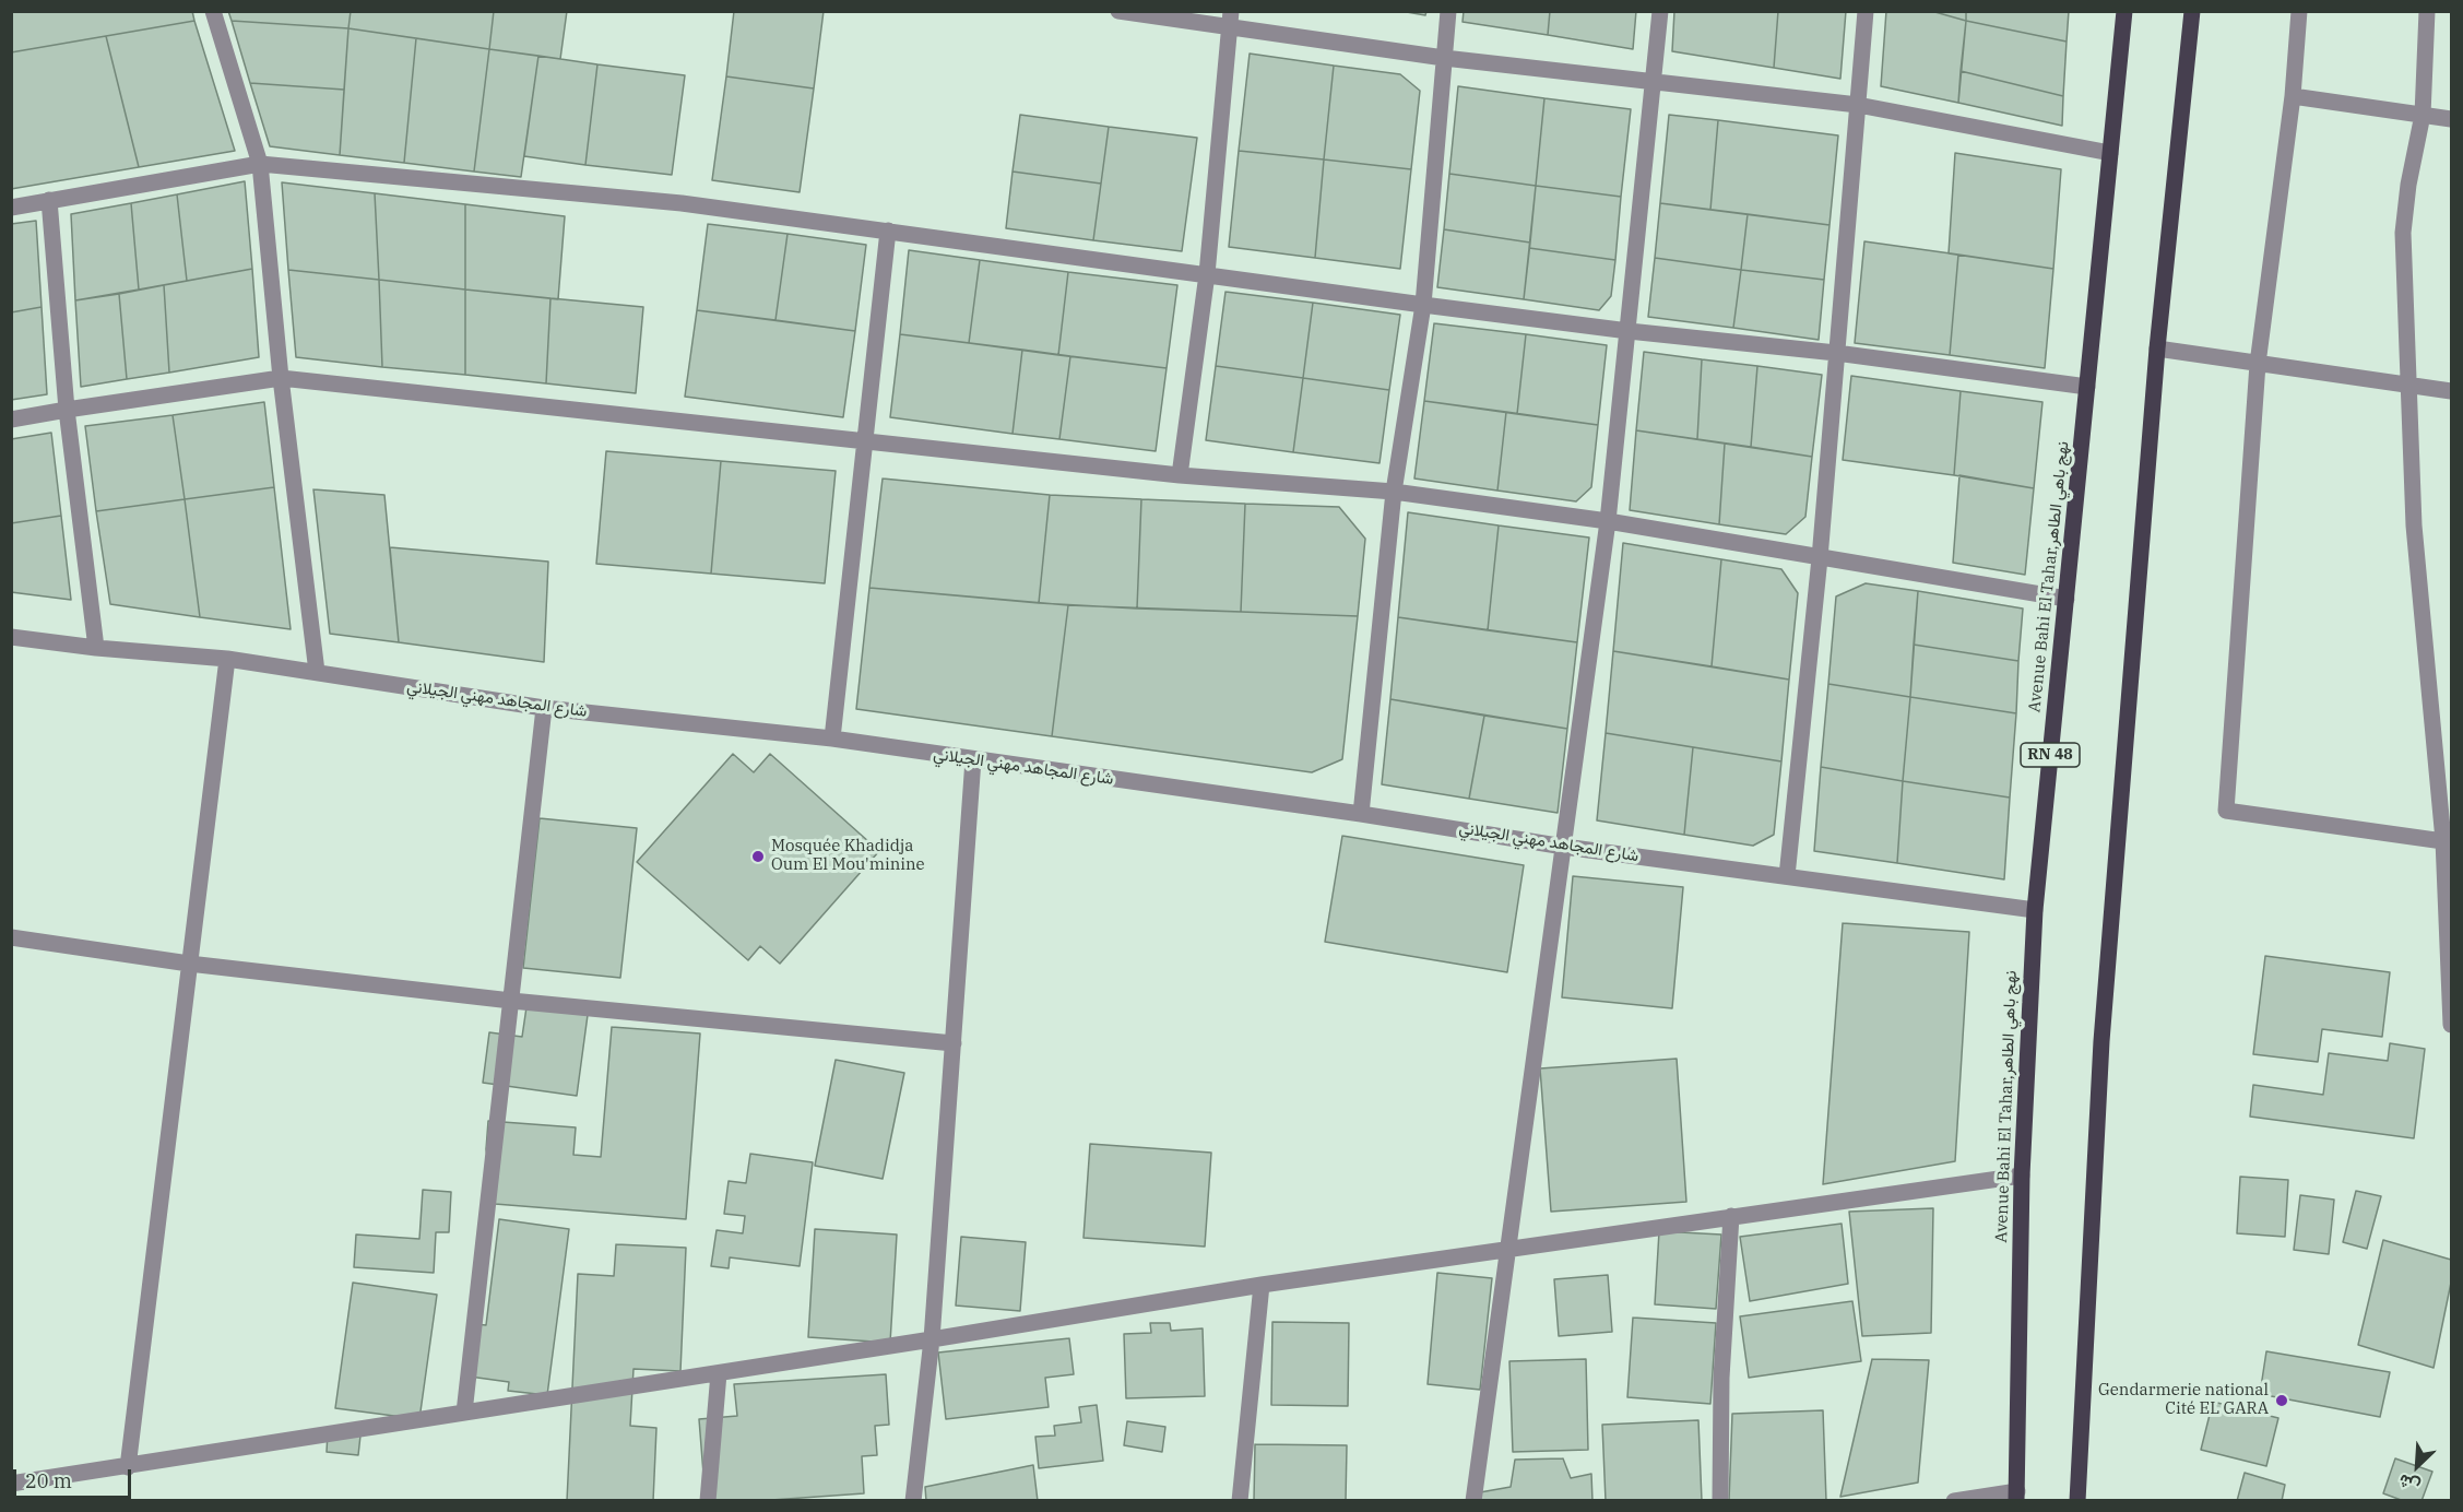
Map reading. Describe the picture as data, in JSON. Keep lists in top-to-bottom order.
{
  "streets": {
    "main road": ["Avenue Bahi El Tahar,نهج باهي الطاهر", "RN 48"],
    "street": ["شارع المجاهد مهني الجيلاني"]
  },
  "crossings": [
    ["Avenue Bahi El Tahar,نهج باهي الطاهر", "شارع المجاهد مهني الجيلاني"]
  ],
  "places": ["Mosquée Khadidja Oum El Mou'minine", "Gendarmerie national Cité EL GARA"],
  "scale_bar": "20 m",
  "north": "bottom left"
}
